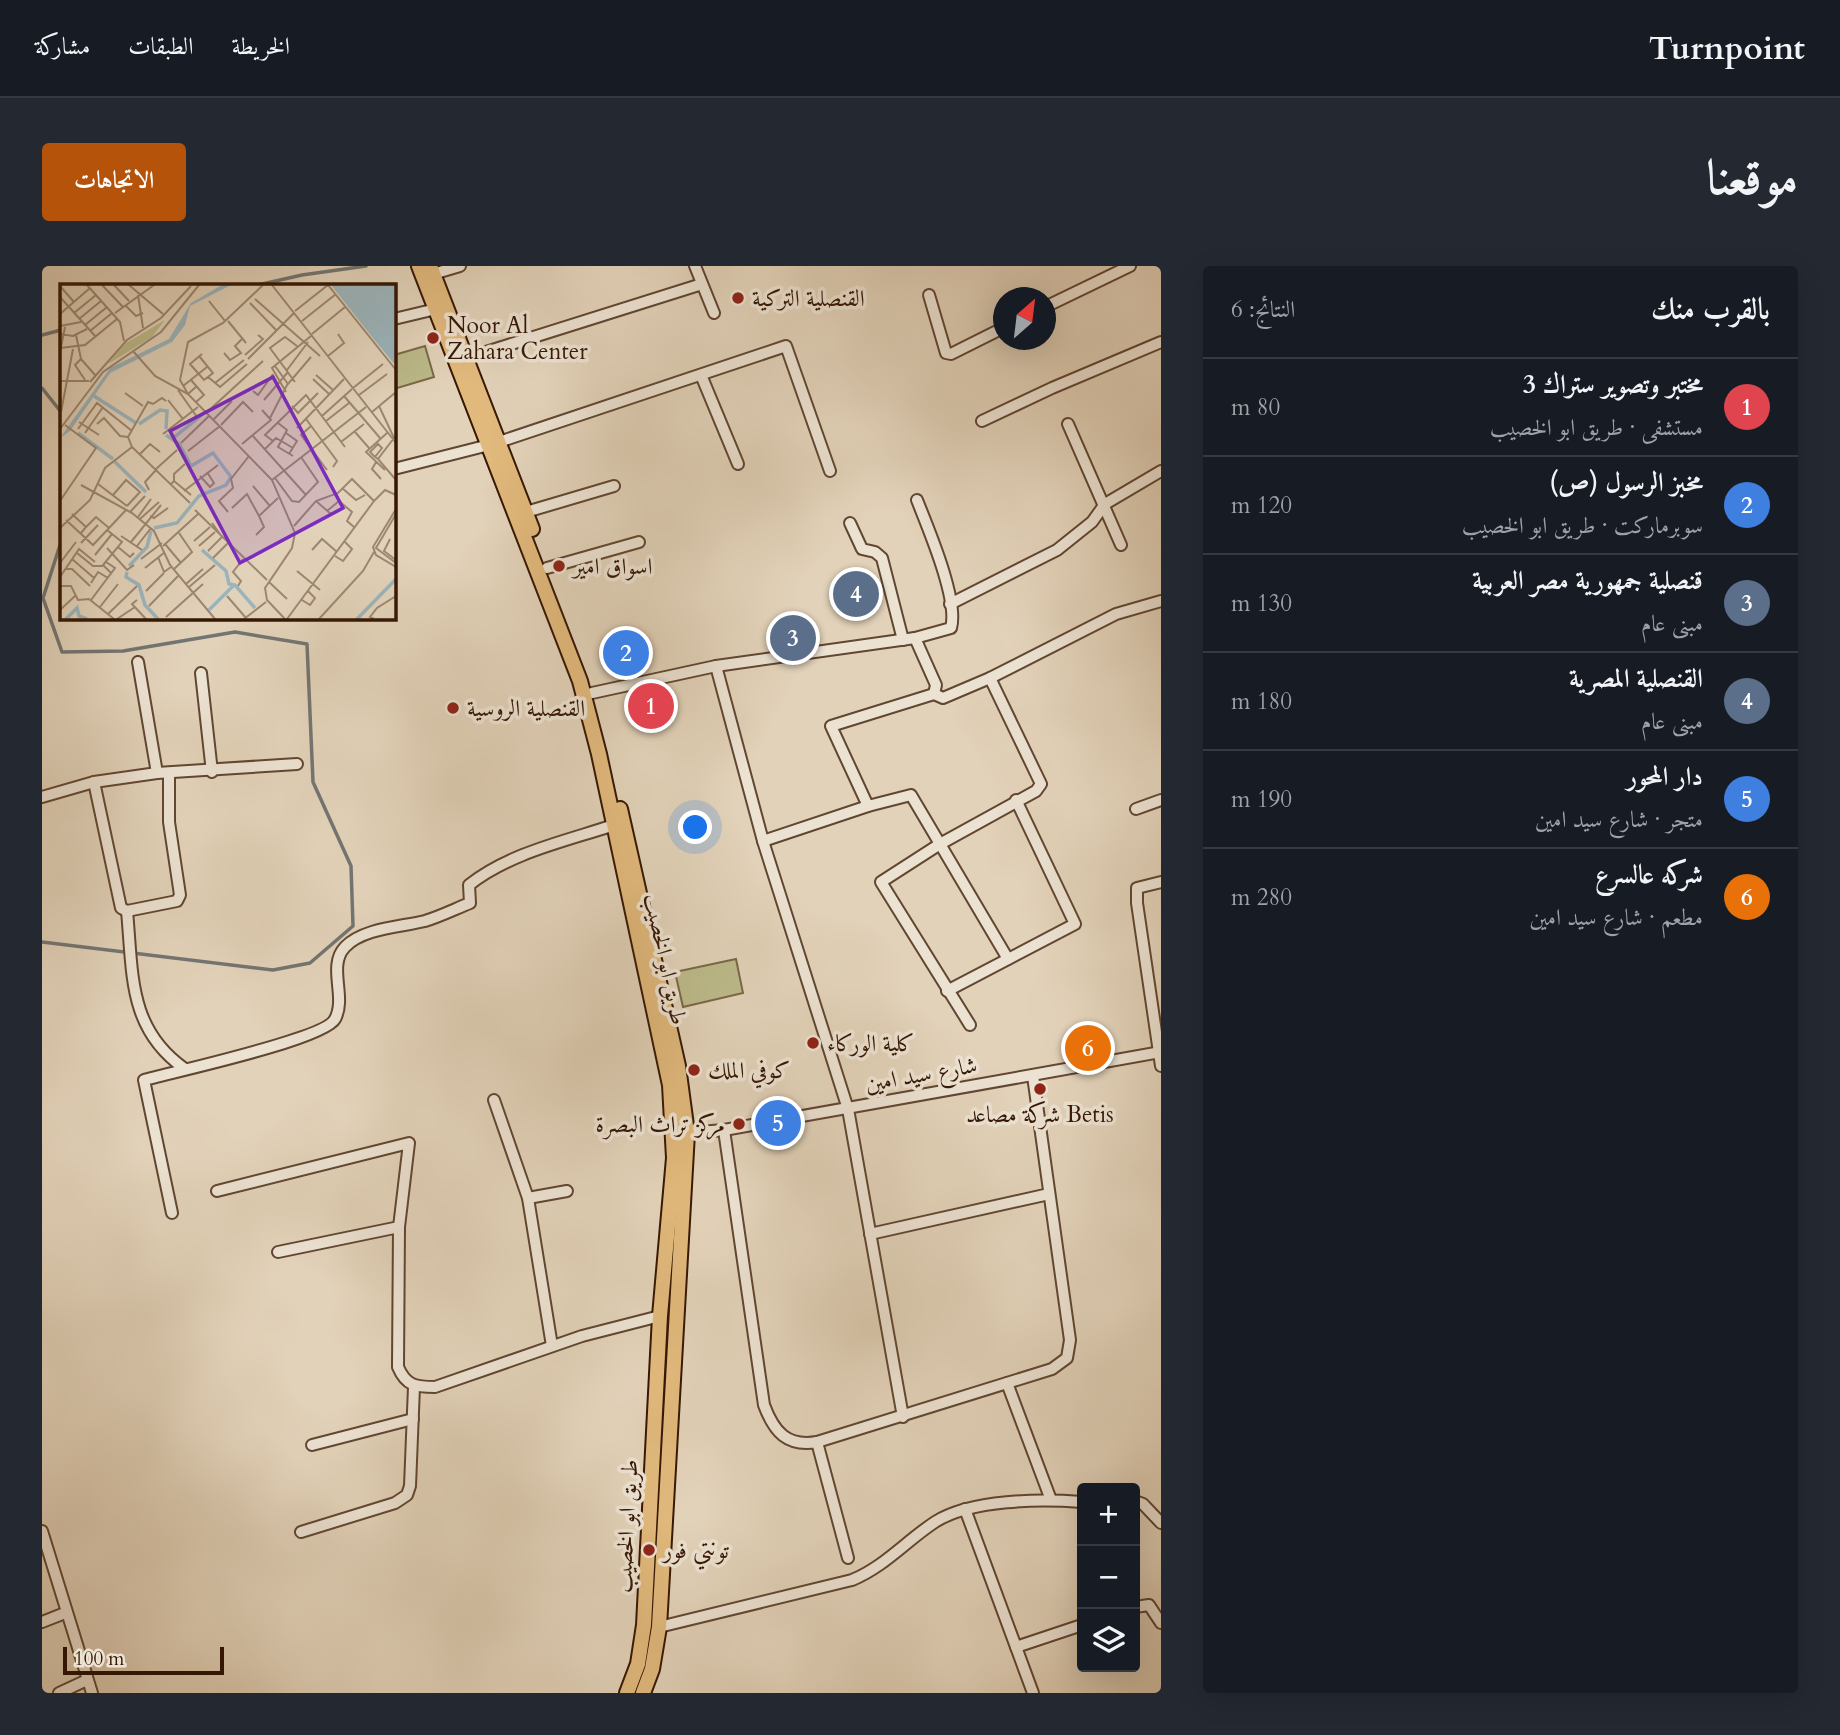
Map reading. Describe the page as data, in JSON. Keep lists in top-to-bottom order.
{
  "streets": {
    "main road": ["طريق ابو الخصيب"],
    "street": ["شارع سيد امين"]
  },
  "crossings": [
    ["طريق ابو الخصيب", "شارع سيد امين"]
  ],
  "places": [
    "القنصلية التركية",
    "Noor Al Zahara Center",
    "اسواق امير",
    "القنصلية الروسية",
    "كلية الوركاء",
    "كوفي الملك",
    "شركة مصاعد Betis",
    "مركز تراث البصرة",
    "تونتي فور"
  ],
  "scale_bar": "100 m",
  "north": "top right",
  "page": {
    "header": "Turnpoint",
    "nav": ["الخريطة", "الطبقات", "مشاركة"],
    "title": "موقعنا",
    "buttons": "الاتجاهات",
    "heading": ["بالقرب منك", "النتائج: 6"],
    "list": [
      {
        "mark": "1",
        "name": "مختبر وتصوير ستراك 3",
        "note": "مستشفى · طريق ابو الخصيب",
        "value": "80 m"
      },
      {
        "mark": "2",
        "name": "مخبز الرسول (ص)",
        "note": "سوبرماركت · طريق ابو الخصيب",
        "value": "120 m"
      },
      {
        "mark": "3",
        "name": "قنصلية جمهورية مصر العربية",
        "note": "مبنى عام",
        "value": "130 m"
      },
      {
        "mark": "4",
        "name": "القنصلية المصرية",
        "note": "مبنى عام",
        "value": "180 m"
      },
      {
        "mark": "5",
        "name": "دار المحور",
        "note": "متجر · شارع سيد امين",
        "value": "190 m"
      },
      {
        "mark": "6",
        "name": "شركه عالسرع",
        "note": "مطعم · شارع سيد امين",
        "value": "280 m"
      }
    ],
    "pins": [
      "4",
      "3",
      "2",
      "1",
      "6",
      "5"
    ],
    "map_buttons": ["+", "−"],
    "scale": "100 m"
  }
}
